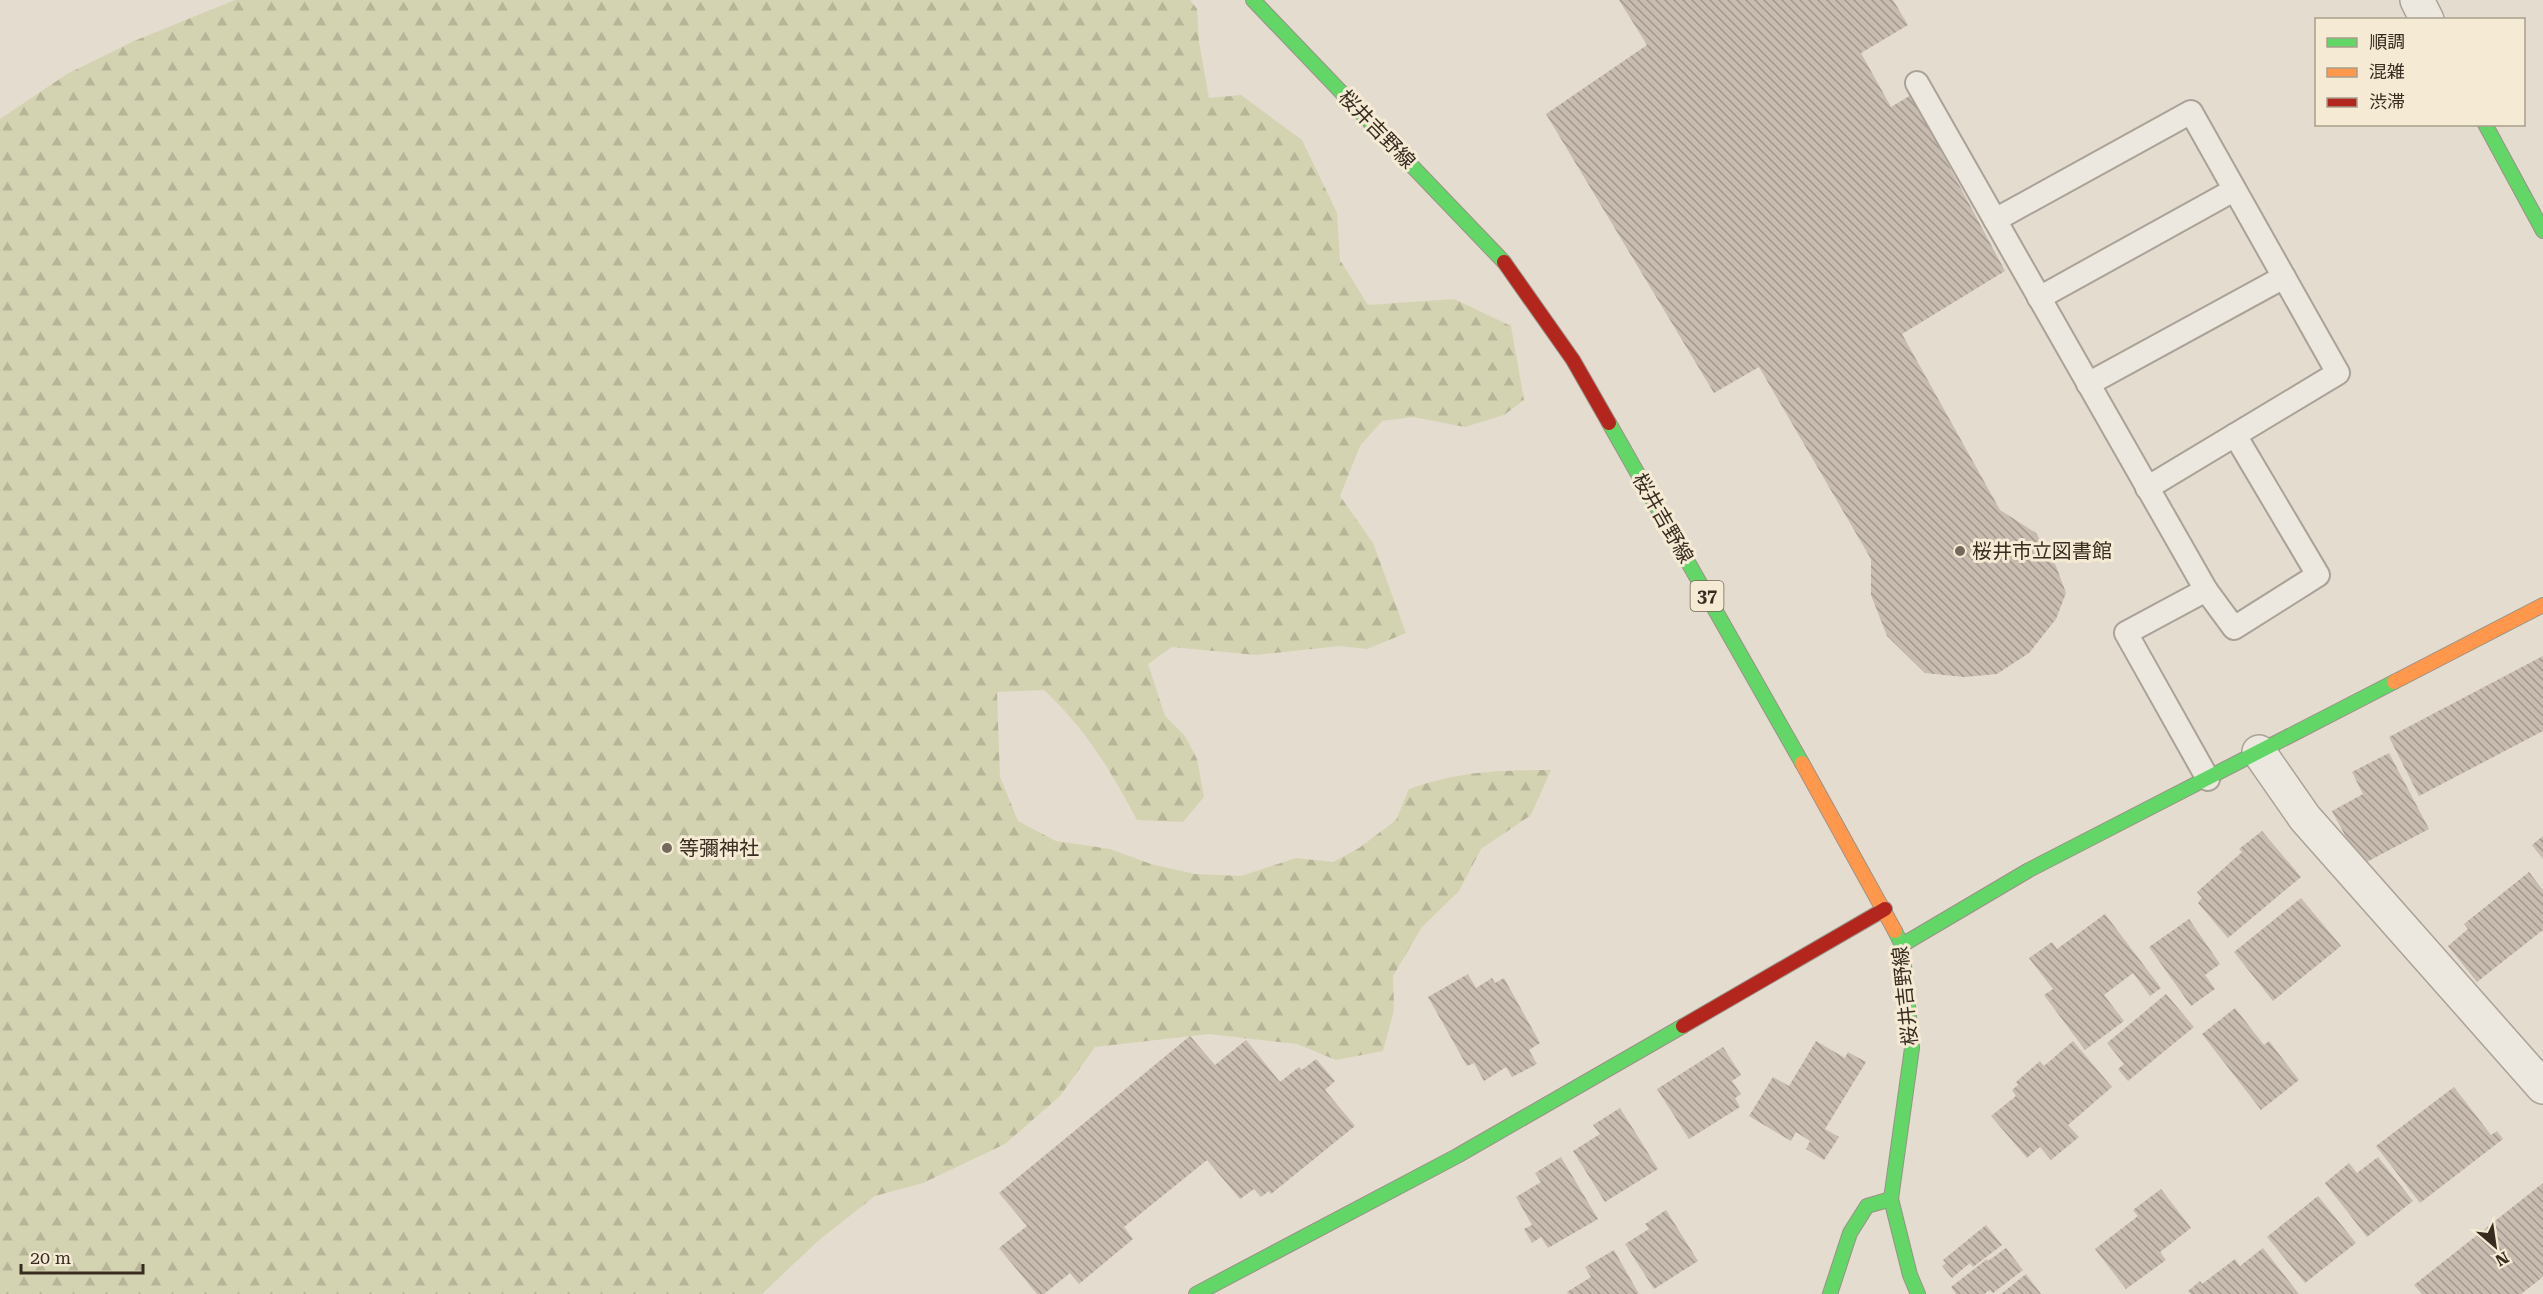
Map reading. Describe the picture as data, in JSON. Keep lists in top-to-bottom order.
{
  "streets": {
    "street": ["桜井吉野線", "37"]
  },
  "places": ["桜井市立図書館", "等彌神社"],
  "legend": ["順調", "混雑", "渋滞"],
  "scale_bar": "20 m",
  "north": "bottom right"
}
